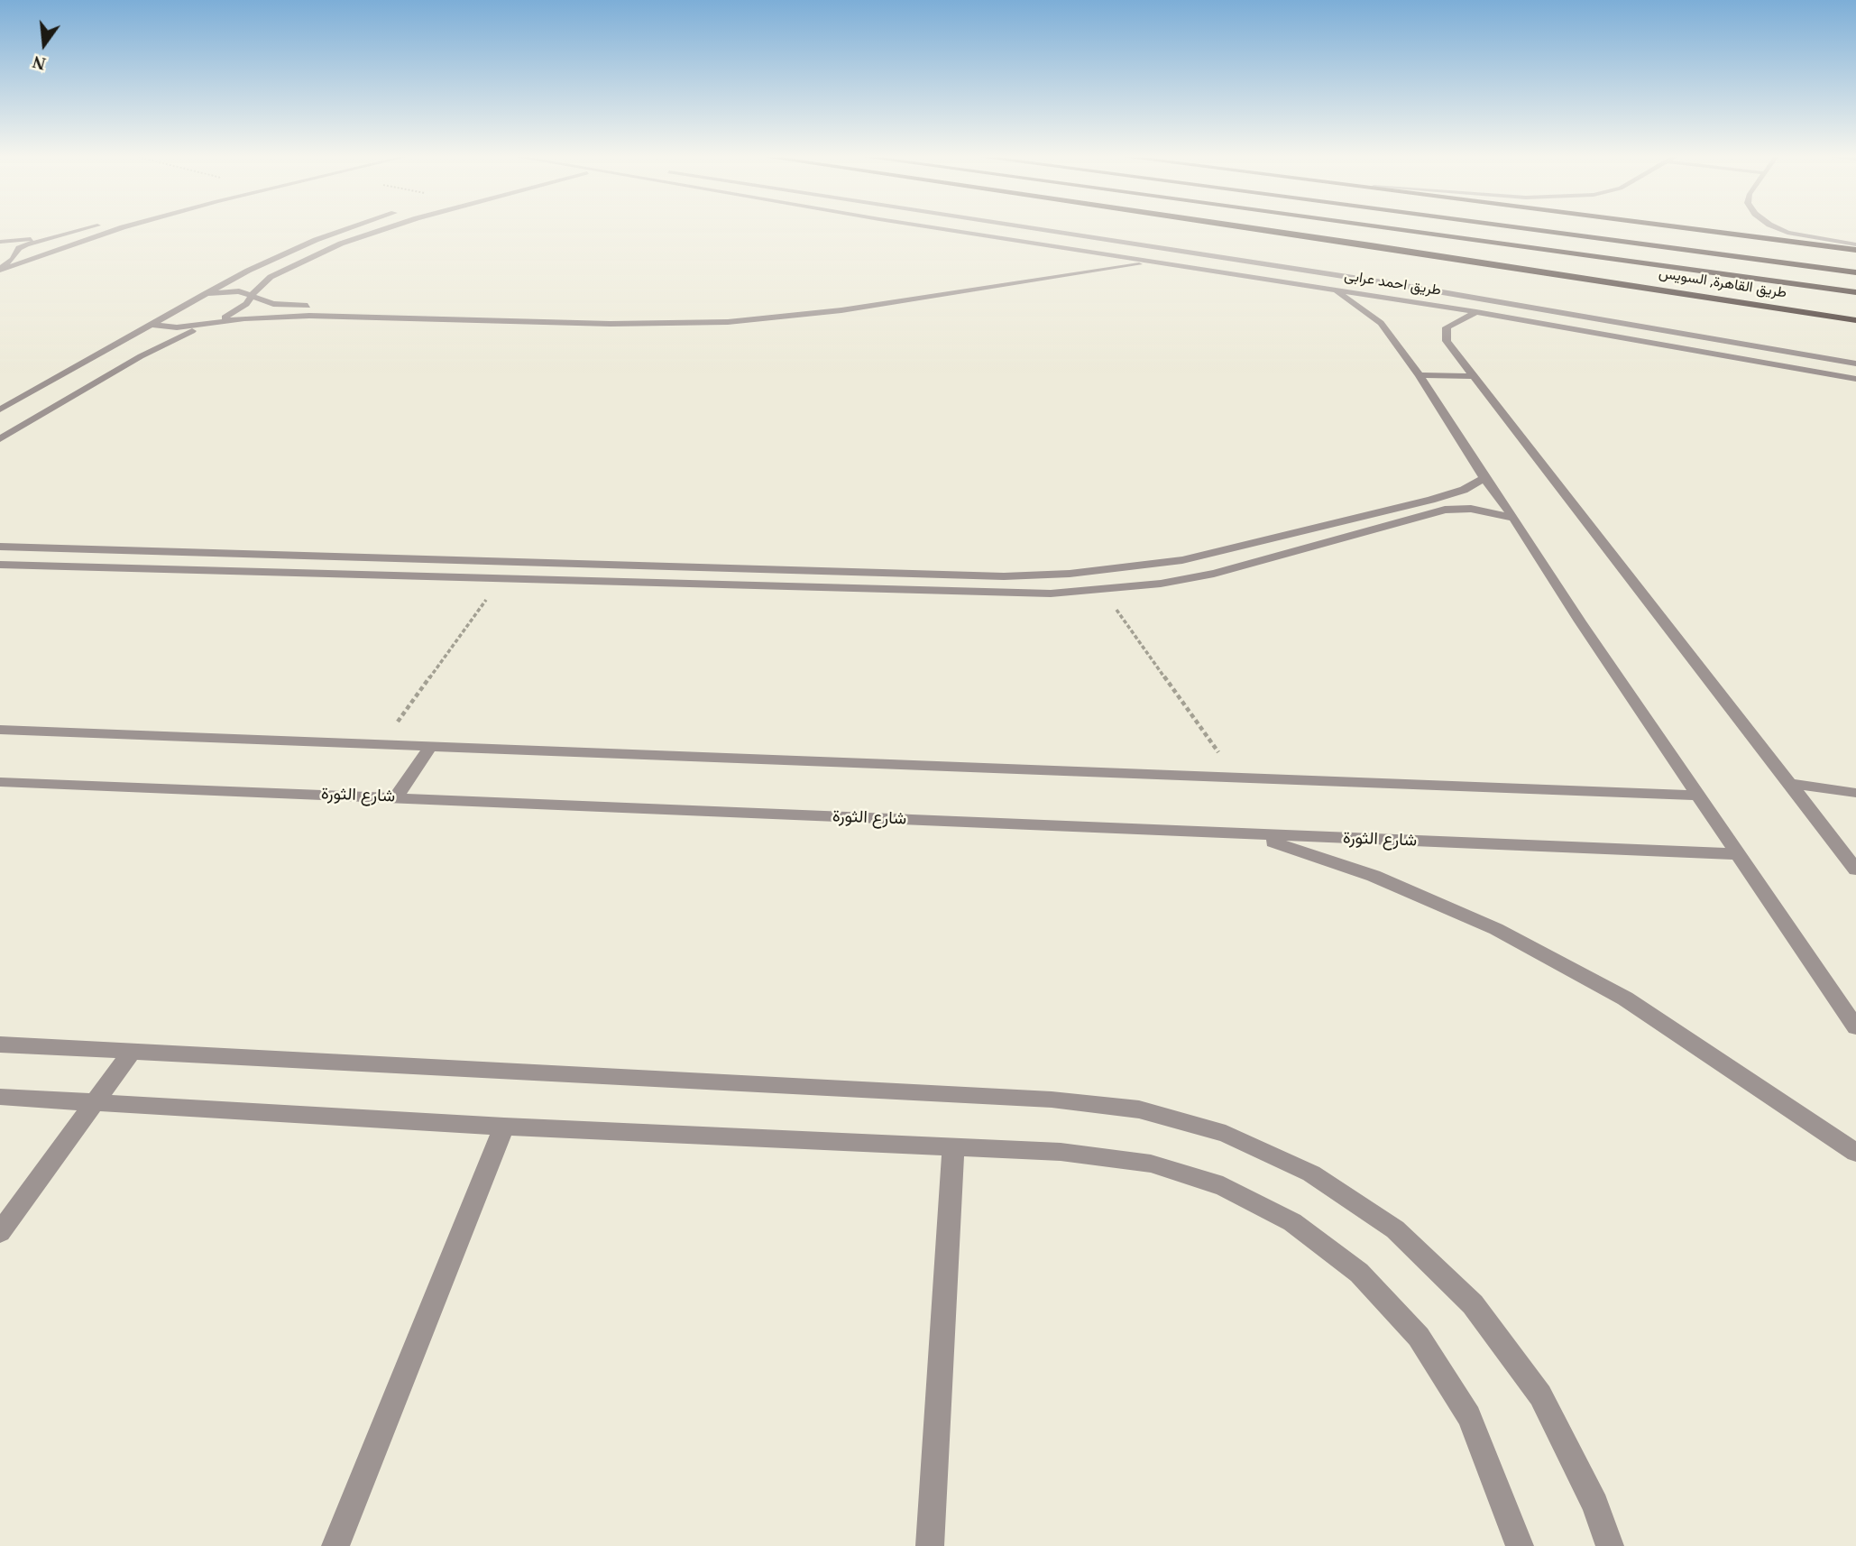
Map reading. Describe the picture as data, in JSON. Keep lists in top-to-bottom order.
{
  "streets": {
    "highway": ["طريق القاهرة, السويس"],
    "street": ["طريق احمد عرابى", "شارع الثورة"]
  },
  "north": "bottom"
}
